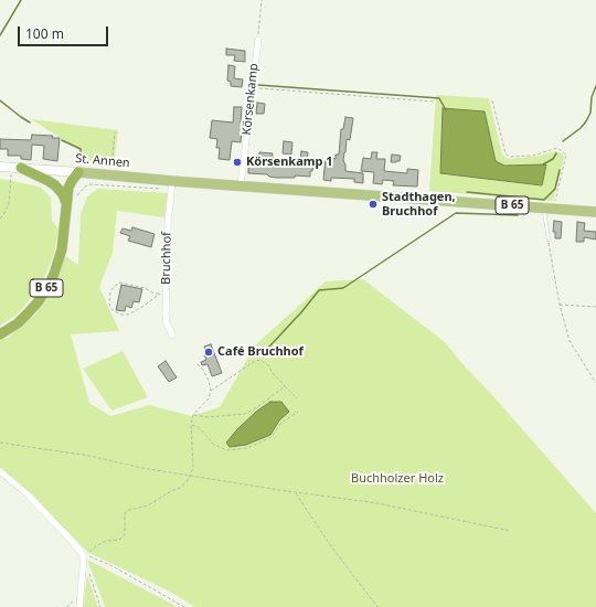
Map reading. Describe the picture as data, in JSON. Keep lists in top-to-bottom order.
{
  "streets": {
    "highway": ["B 65"],
    "main road": ["St. Annen"],
    "street": ["Körsenkamp", "Bruchhof"]
  },
  "crossings": [
    ["Körsenkamp", "St. Annen"],
    ["Körsenkamp", "B 65"],
    ["St. Annen", "B 65"],
    ["St. Annen", "Bruchhof"]
  ],
  "parks": ["Buchholzer Holz"],
  "places": ["Körsenkamp 1", "Stadthagen, Bruchhof", "Café Bruchhof"],
  "scale_bar": "100 m"
}
